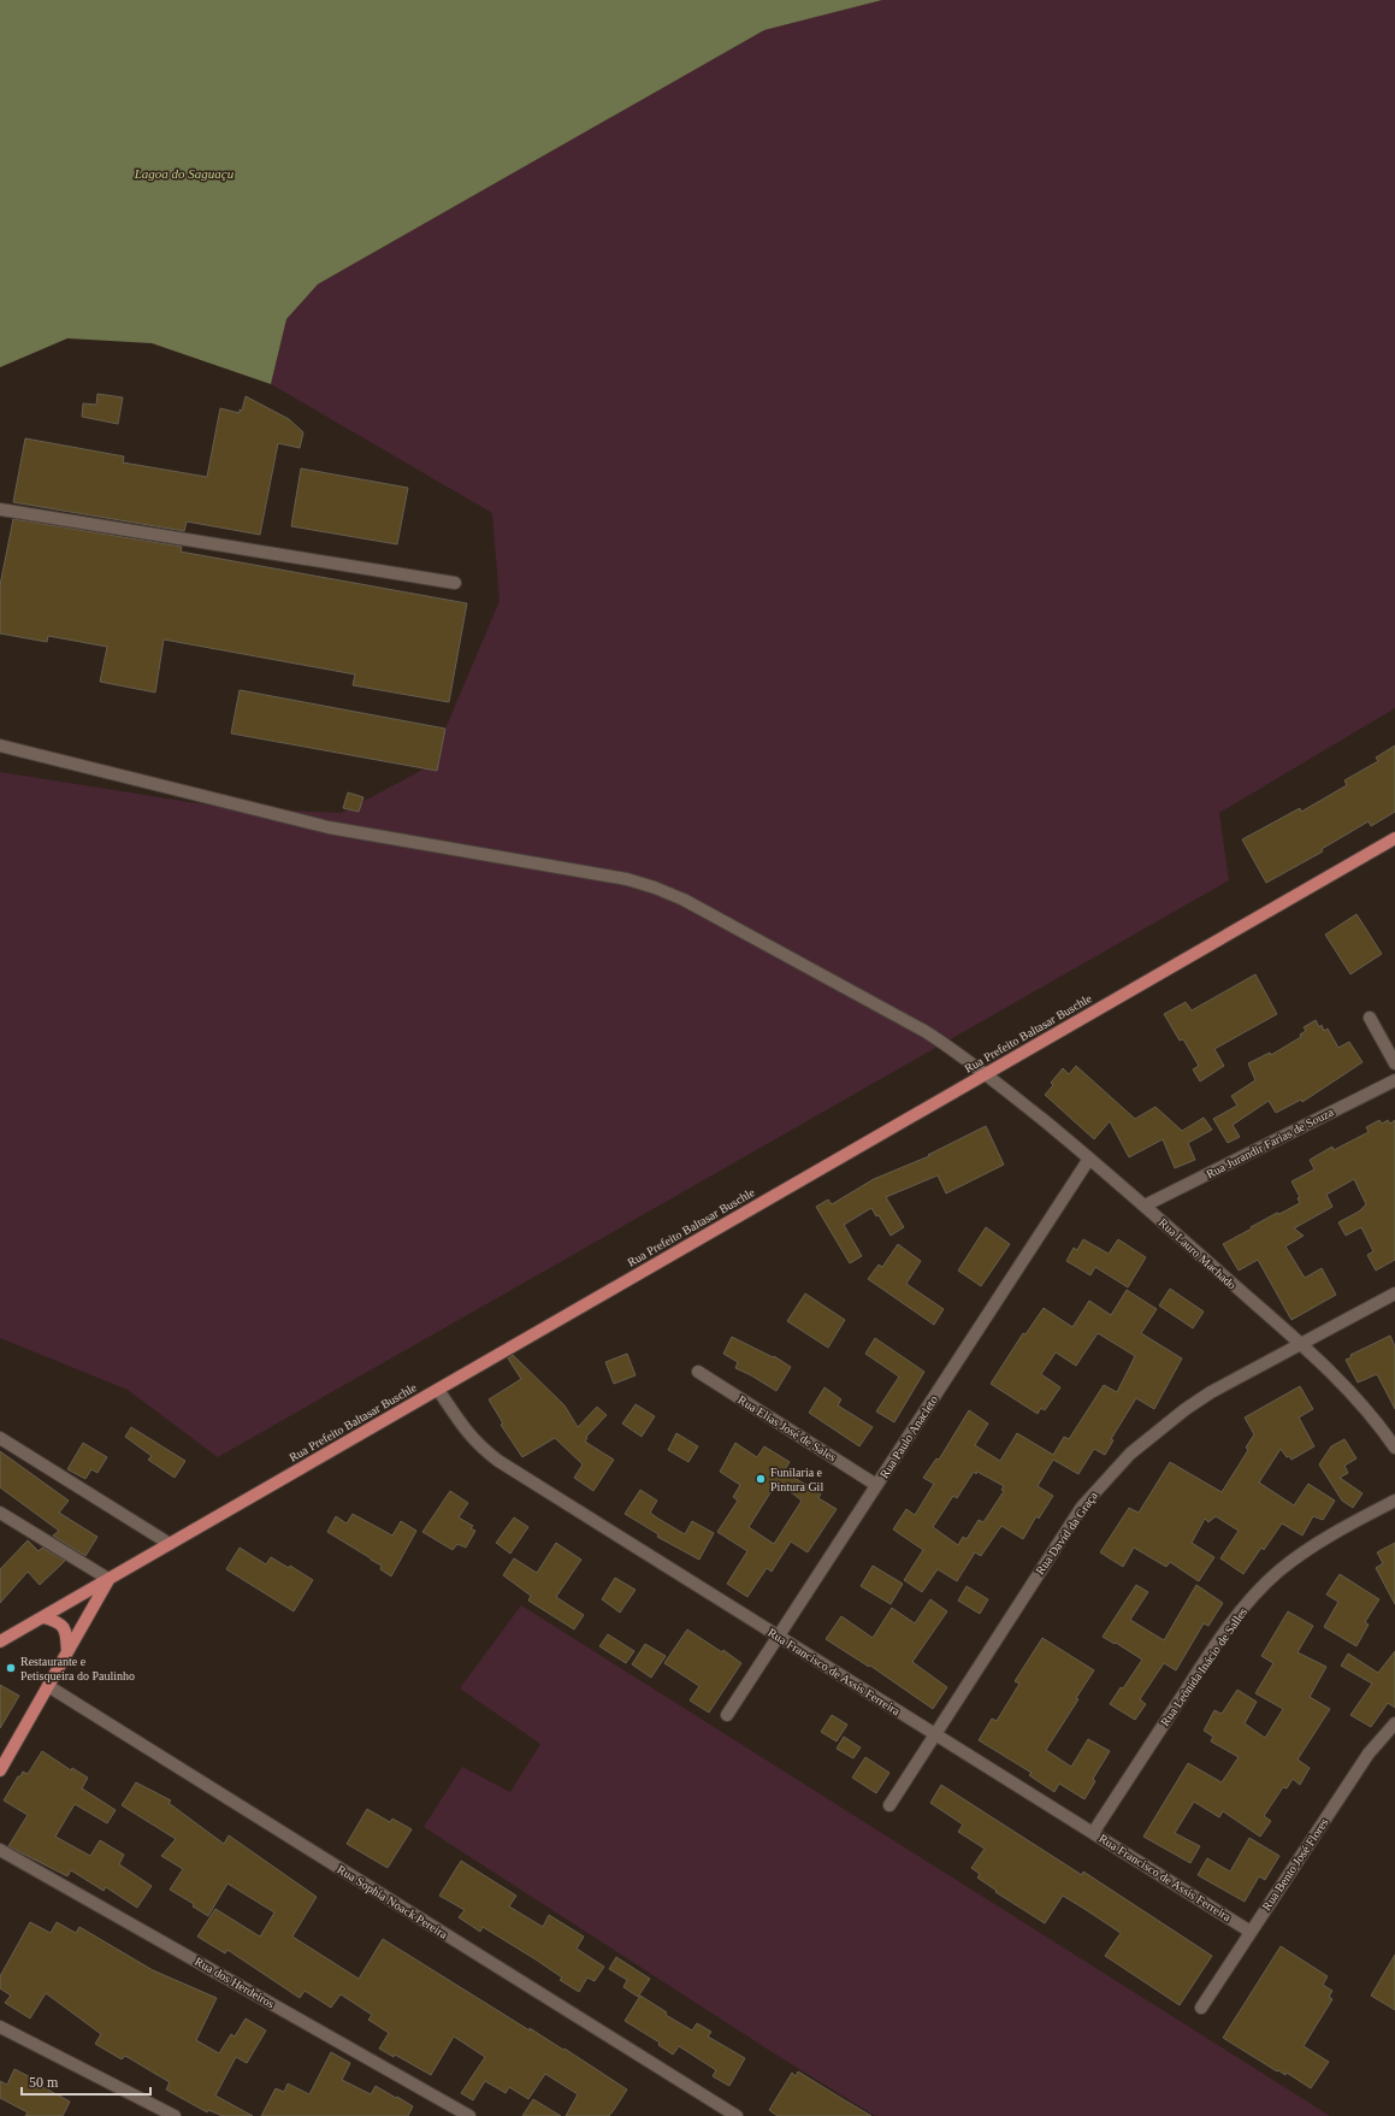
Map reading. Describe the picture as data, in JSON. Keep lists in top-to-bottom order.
{
  "streets": {
    "main road": ["Rua Prefeito Baltasar Buschle"],
    "street": [
      "Rua Jurandir Farias de Souza",
      "Rua Lauro Machado",
      "Rua Elias José de Sales",
      "Rua Paulo Anacleto",
      "Rua David da Graça",
      "Rua Leônida Inácio de Salles",
      "Rua Francisco de Assis Ferreira",
      "Rua Bento José Flores",
      "Rua Sophia Noack Pereira",
      "Rua dos Herdeiros"
    ]
  },
  "crossings": [
    ["Rua Prefeito Baltasar Buschle", "Rua Lauro Machado"],
    ["Rua Prefeito Baltasar Buschle", "Rua Francisco de Assis Ferreira"],
    ["Rua Jurandir Farias de Souza", "Rua Lauro Machado"],
    ["Rua Lauro Machado", "Rua Paulo Anacleto"],
    ["Rua Lauro Machado", "Rua David da Graça"],
    ["Rua Elias José de Sales", "Rua Paulo Anacleto"],
    ["Rua Paulo Anacleto", "Rua Francisco de Assis Ferreira"],
    ["Rua David da Graça", "Rua Francisco de Assis Ferreira"],
    ["Rua Leônida Inácio de Salles", "Rua Francisco de Assis Ferreira"],
    ["Rua Francisco de Assis Ferreira", "Rua Bento José Flores"]
  ],
  "water": ["Lagoa do Saguaçu"],
  "places": ["Funilaria e Pintura Gil", "Restaurante e Petisqueira do Paulinho"],
  "scale_bar": "50 m"
}
